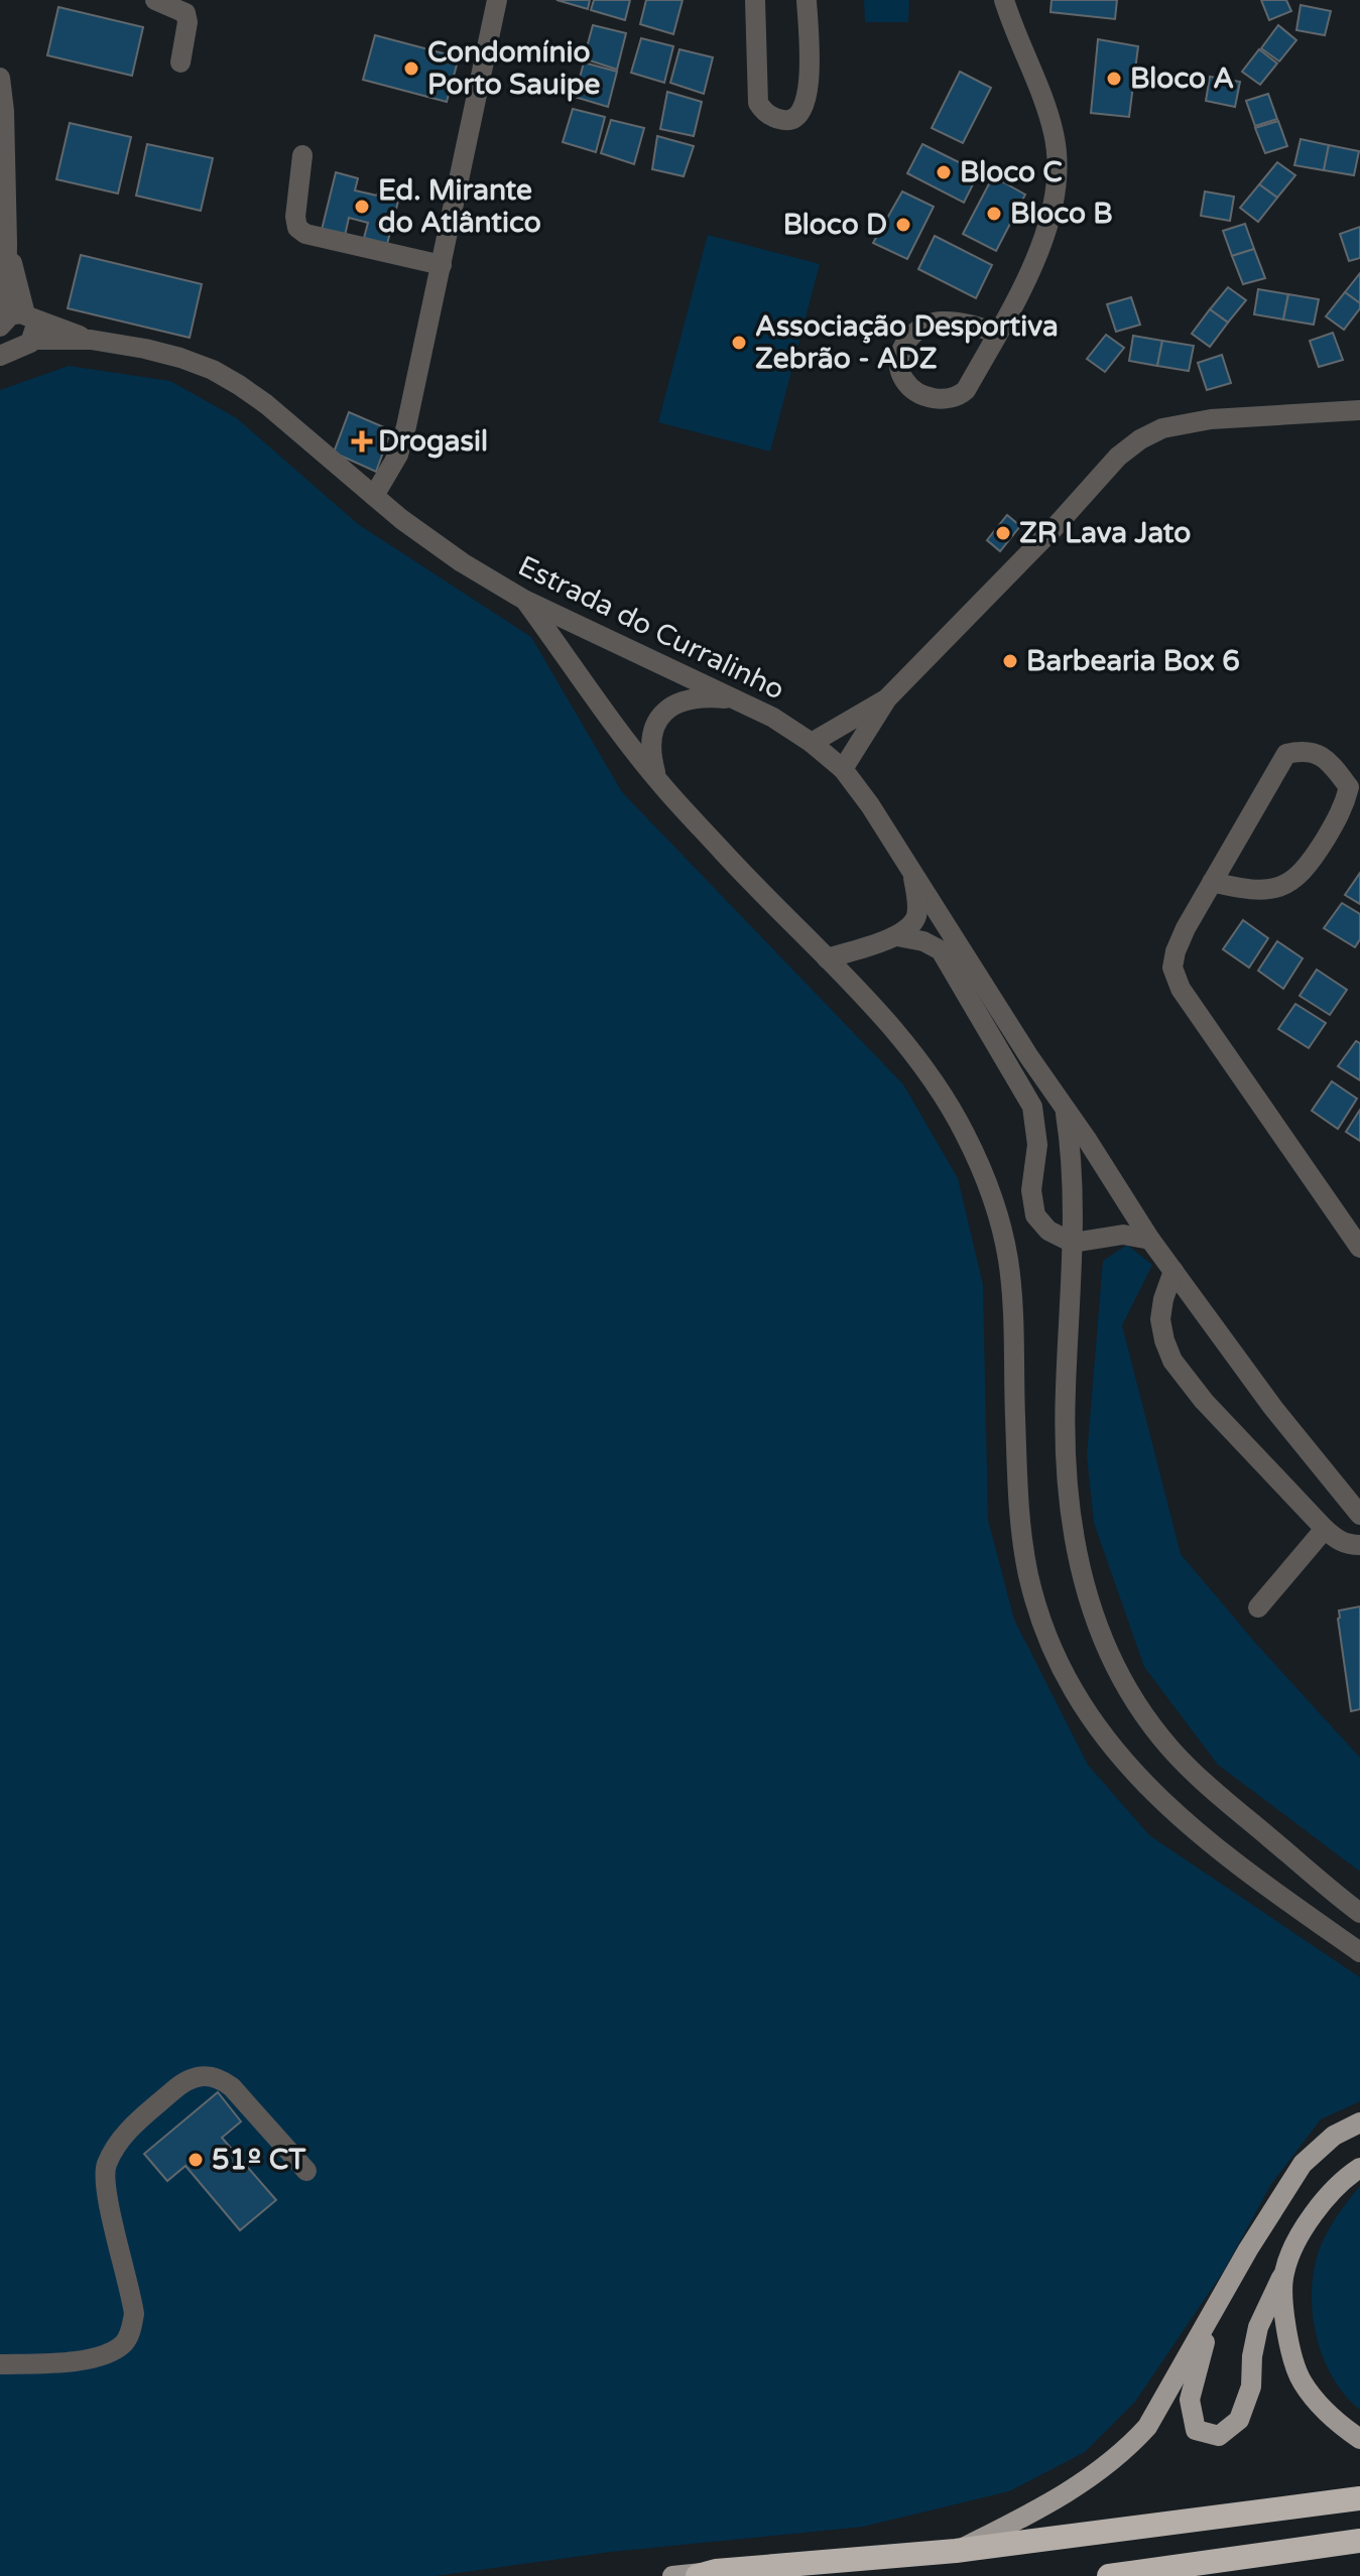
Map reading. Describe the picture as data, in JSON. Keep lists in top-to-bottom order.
{
  "streets": {
    "street": ["Estrada do Curralinho"]
  },
  "places": {
    "other": [
      "Condomínio Porto Sauipe",
      "Bloco A",
      "Bloco C",
      "Ed. Mirante do Atlântico",
      "Bloco B",
      "Bloco D",
      "Associação Desportiva Zebrão - ADZ",
      "ZR Lava Jato",
      "Barbearia Box 6",
      "51º CT"
    ],
    "health": ["Drogasil"]
  }
}
